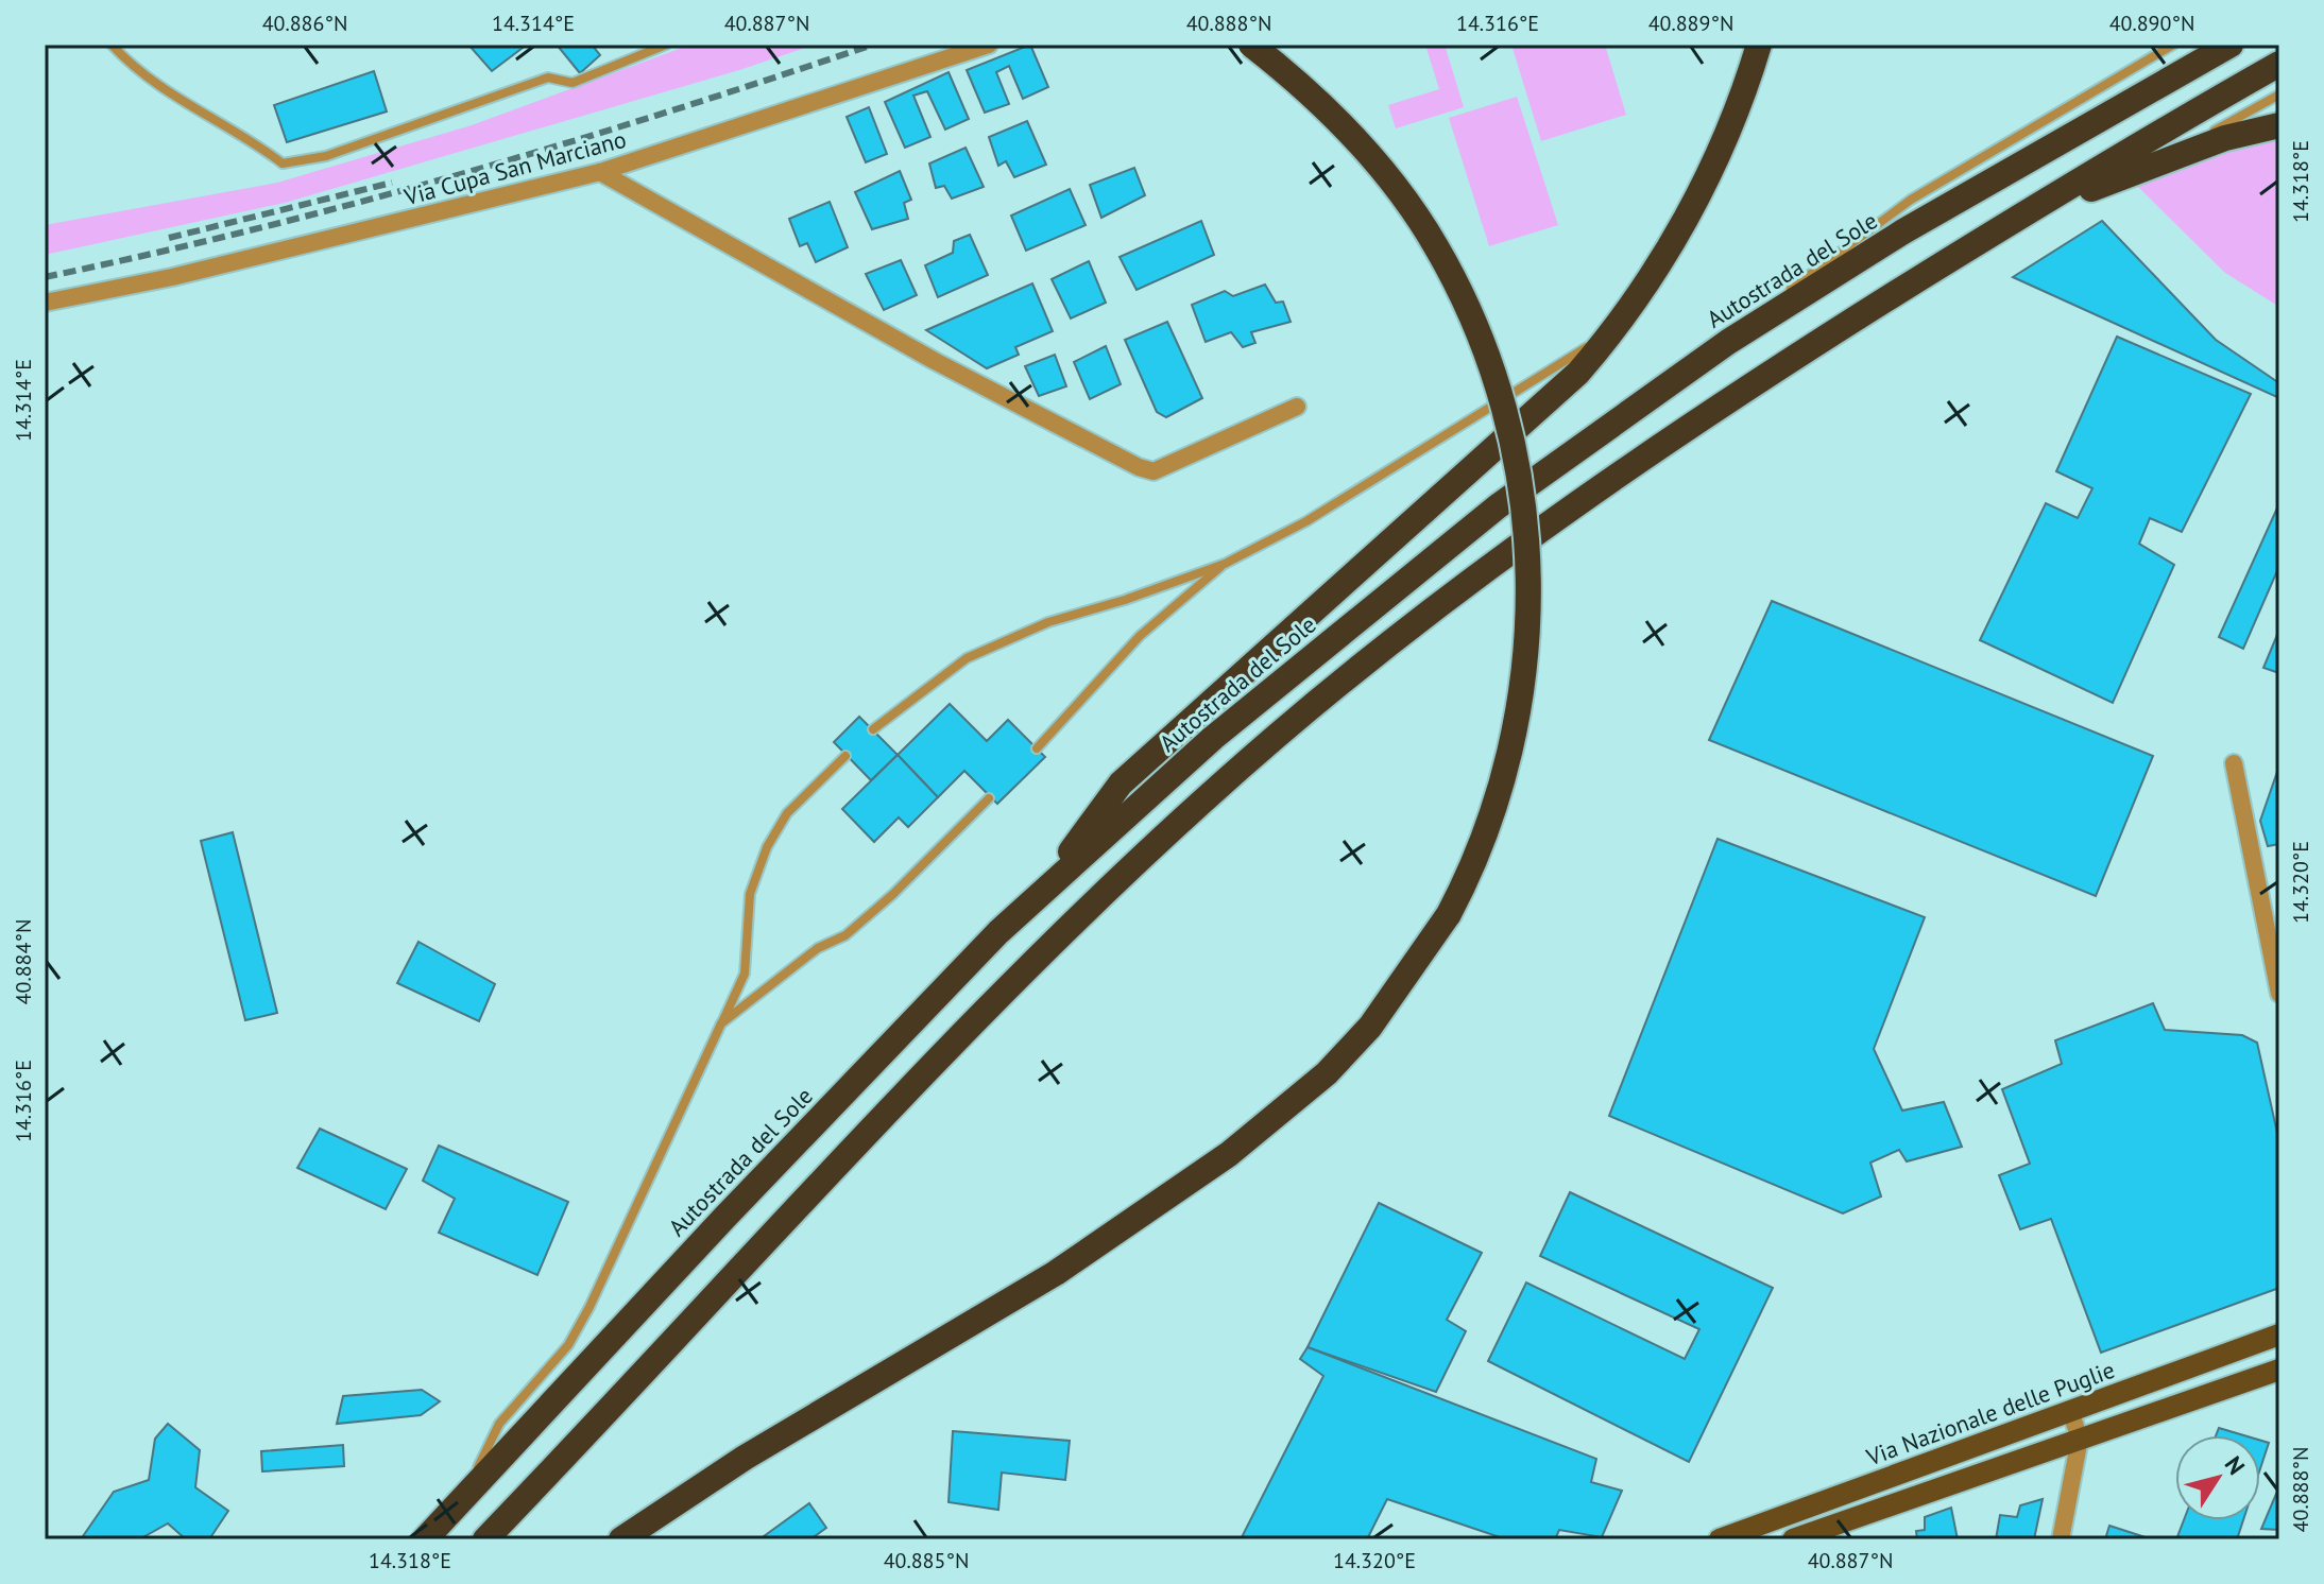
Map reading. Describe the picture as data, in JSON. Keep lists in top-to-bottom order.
{
  "streets": {
    "highway": ["Autostrada del Sole"],
    "main road": ["Via Nazionale delle Puglie"],
    "street": ["Via Cupa San Marciano"]
  },
  "north": "top right",
  "coordinates": [
    "40.886°N",
    "14.314°E",
    "40.887°N",
    "40.888°N",
    "14.316°E",
    "40.889°N",
    "40.890°N",
    "14.318°E",
    "14.320°E",
    "40.884°N",
    "40.885°N"
  ]
}
